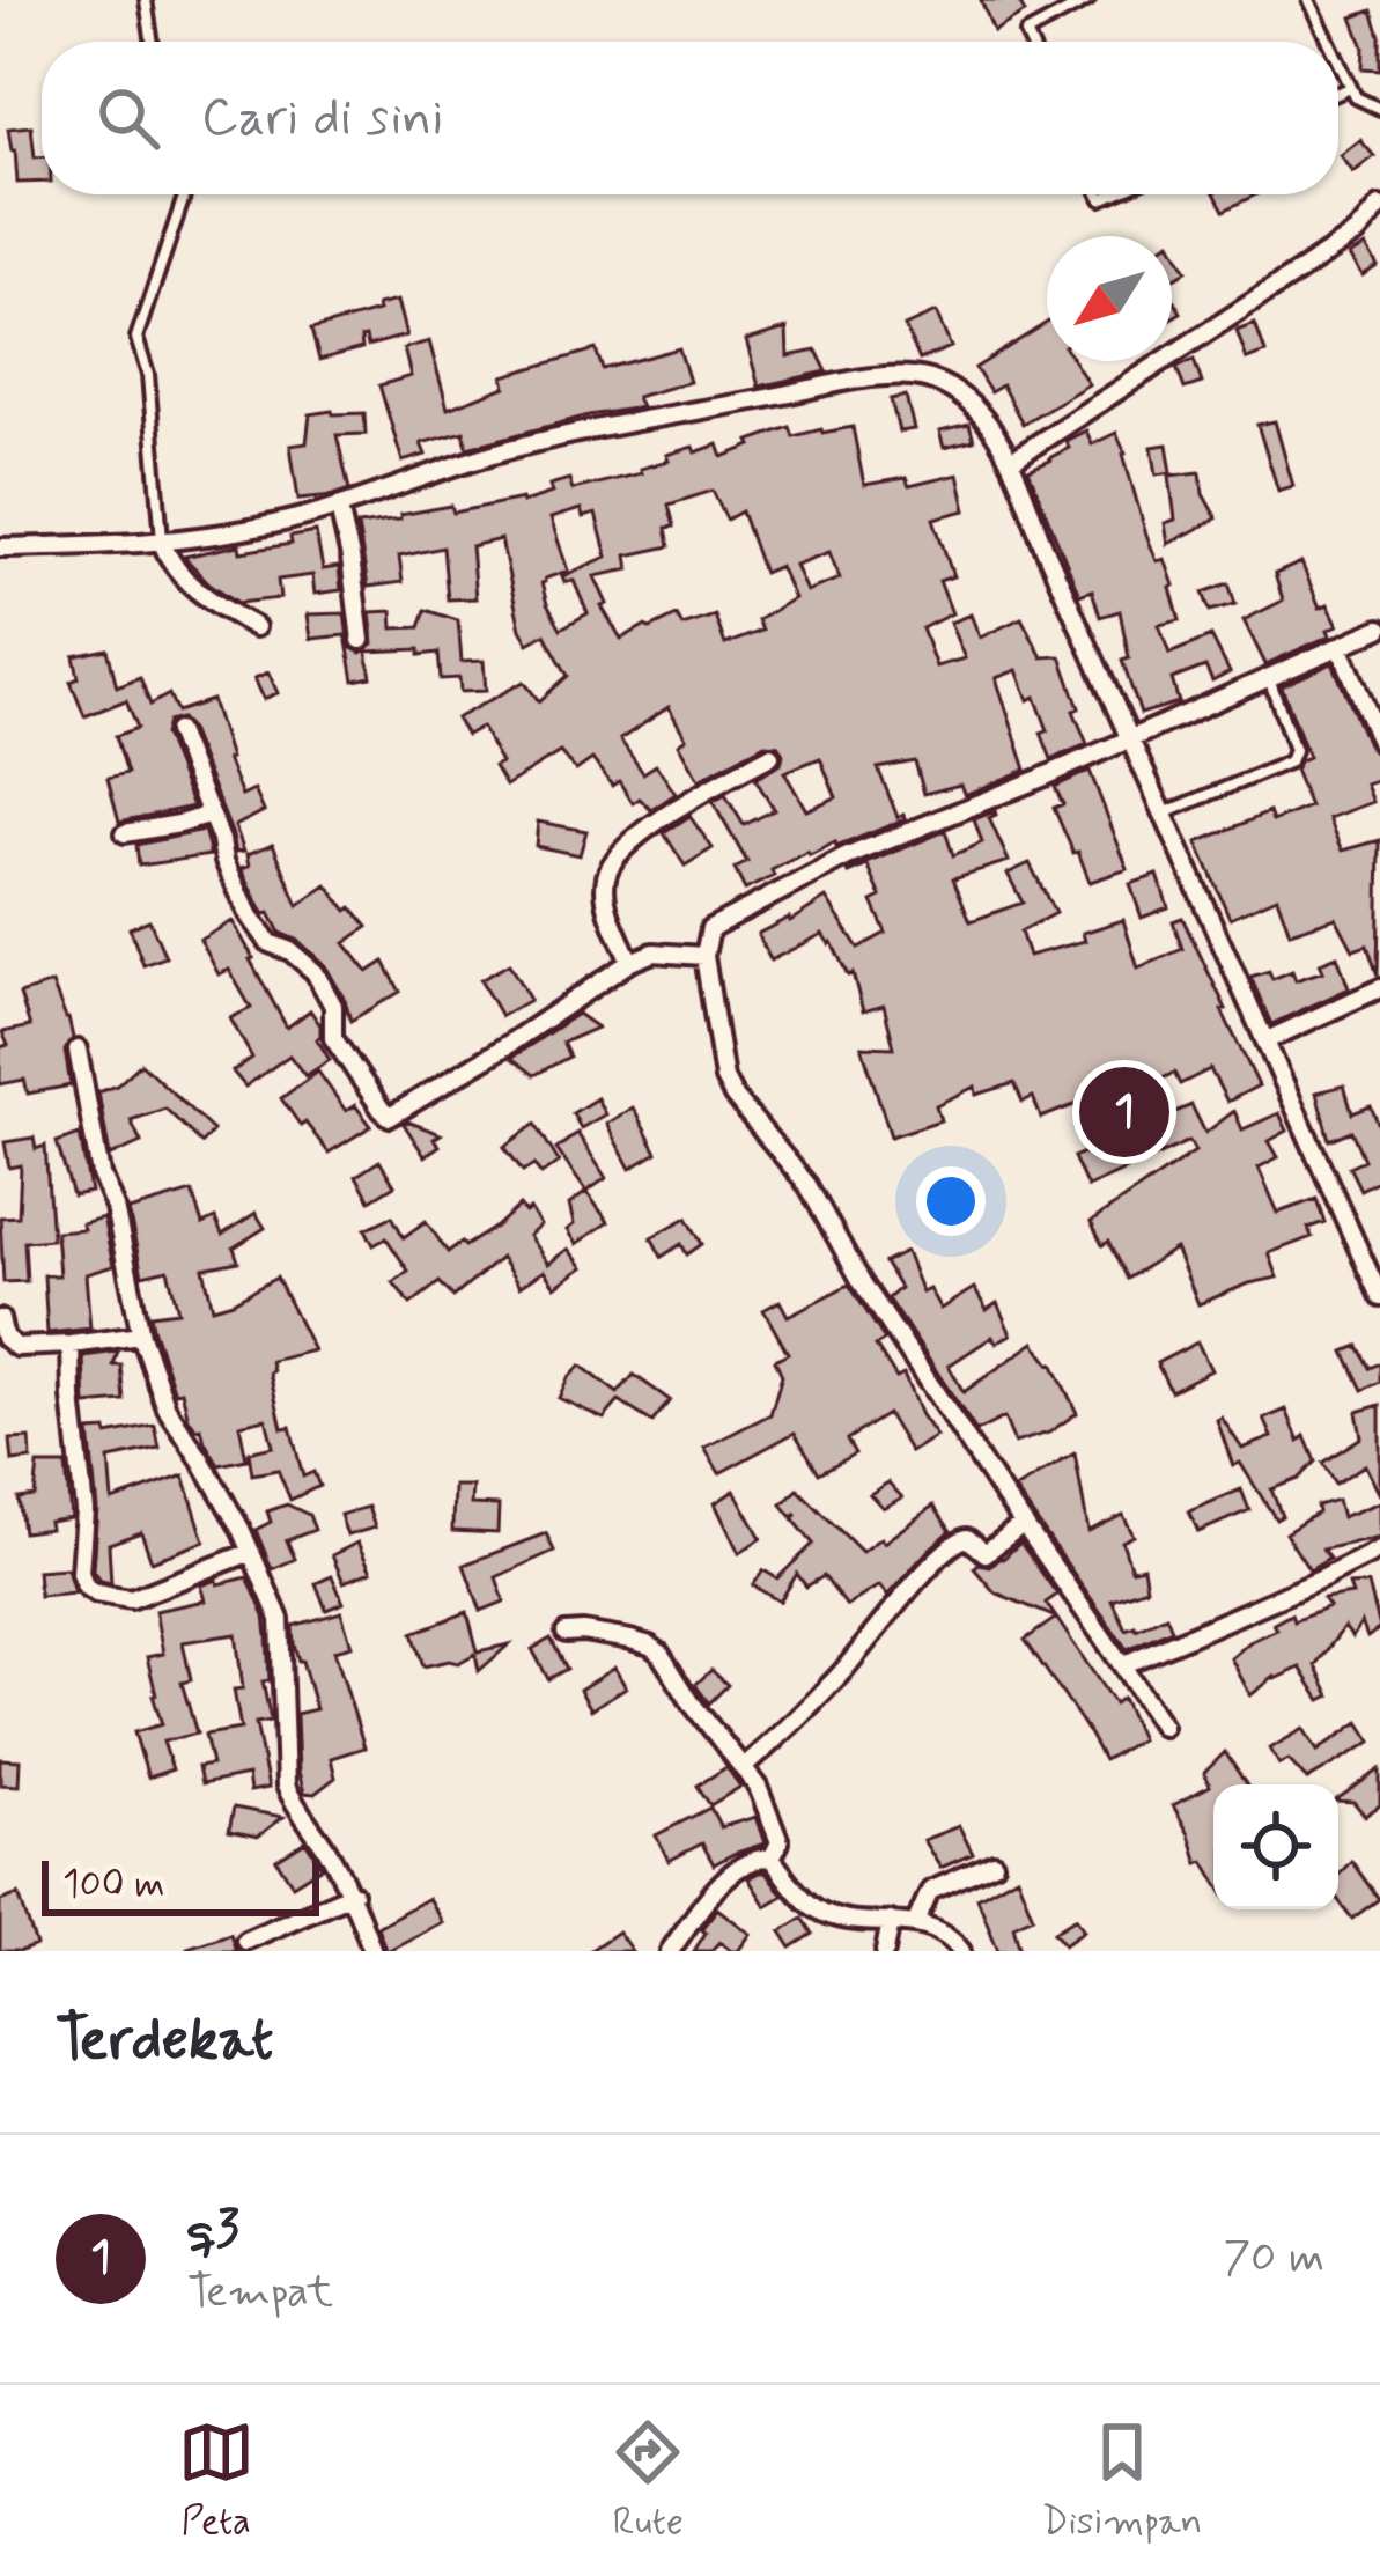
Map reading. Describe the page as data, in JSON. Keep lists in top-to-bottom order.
{
  "scale_bar": "100 m",
  "north": "bottom left",
  "page": {
    "search": "Cari di sini",
    "pins": "1",
    "scale": "100 m",
    "heading": "Terdekat",
    "list": [
      {
        "mark": "1",
        "name": "q3",
        "note": "Tempat",
        "value": "70 m"
      }
    ],
    "nav": ["Peta", "Rute", "Disimpan"]
  }
}
